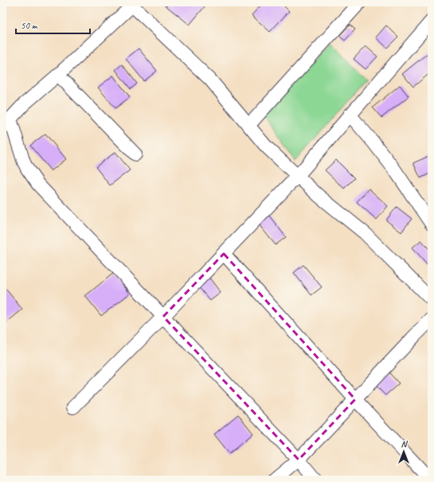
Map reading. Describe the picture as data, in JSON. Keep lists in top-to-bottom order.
{
  "scale_bar": "50 m",
  "north": "top"
}
